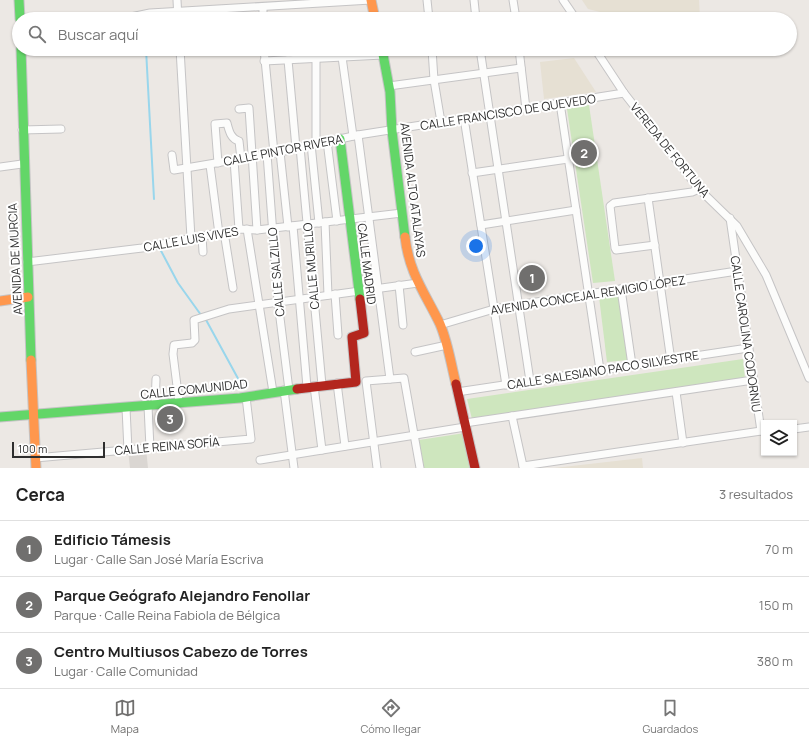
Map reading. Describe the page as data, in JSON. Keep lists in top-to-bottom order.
{
  "streets": {
    "street": [
      "CALLE FRANCISCO DE QUEVEDO",
      "CALLE PINTOR RIVERA",
      "VEREDA DE FORTUNA",
      "AVENIDA ALTO ATALAYAS",
      "CALLE LUIS VIVES",
      "AVENIDA DE MURCIA",
      "CALLE MADRID",
      "CALLE MURILLO",
      "CALLE SALZILLO",
      "AVENIDA CONCEJAL REMIGIO LÓPEZ",
      "CALLE CAROLINA CODORNIU",
      "CALLE SALESIANO PACO SILVESTRE",
      "CALLE COMUNIDAD",
      "CALLE REINA SOFÍA"
    ]
  },
  "crossings": [
    ["CALLE FRANCISCO DE QUEVEDO", "CALLE PINTOR RIVERA"],
    ["CALLE FRANCISCO DE QUEVEDO", "VEREDA DE FORTUNA"],
    ["CALLE FRANCISCO DE QUEVEDO", "AVENIDA ALTO ATALAYAS"],
    ["CALLE PINTOR RIVERA", "AVENIDA ALTO ATALAYAS"],
    ["CALLE PINTOR RIVERA", "CALLE MADRID"],
    ["CALLE PINTOR RIVERA", "CALLE MURILLO"],
    ["CALLE PINTOR RIVERA", "CALLE SALZILLO"],
    ["VEREDA DE FORTUNA", "CALLE CAROLINA CODORNIU"],
    ["AVENIDA ALTO ATALAYAS", "CALLE LUIS VIVES"],
    ["AVENIDA ALTO ATALAYAS", "AVENIDA CONCEJAL REMIGIO LÓPEZ"],
    ["AVENIDA ALTO ATALAYAS", "CALLE SALESIANO PACO SILVESTRE"],
    ["CALLE LUIS VIVES", "AVENIDA DE MURCIA"],
    ["CALLE LUIS VIVES", "CALLE MADRID"],
    ["CALLE LUIS VIVES", "CALLE MURILLO"],
    ["CALLE LUIS VIVES", "CALLE SALZILLO"],
    ["AVENIDA DE MURCIA", "CALLE COMUNIDAD"],
    ["AVENIDA DE MURCIA", "CALLE REINA SOFÍA"],
    ["CALLE MADRID", "CALLE COMUNIDAD"],
    ["CALLE MURILLO", "CALLE COMUNIDAD"],
    ["CALLE SALZILLO", "CALLE COMUNIDAD"],
    ["AVENIDA CONCEJAL REMIGIO LÓPEZ", "CALLE CAROLINA CODORNIU"],
    ["CALLE CAROLINA CODORNIU", "CALLE SALESIANO PACO SILVESTRE"],
    ["CALLE COMUNIDAD", "CALLE REINA SOFÍA"]
  ],
  "scale_bar": "100 m",
  "page": {
    "search": "Buscar aquí",
    "pins": ["2", "1", "3"],
    "scale": "100 m",
    "heading": ["Cerca", "3 resultados"],
    "list": [
      {
        "mark": "1",
        "name": "Edificio Támesis",
        "note": "Lugar · Calle San José María Escriva",
        "value": "70 m"
      },
      {
        "mark": "2",
        "name": "Parque Geógrafo Alejandro Fenollar",
        "note": "Parque · Calle Reina Fabiola de Bélgica",
        "value": "150 m"
      },
      {
        "mark": "3",
        "name": "Centro Multiusos Cabezo de Torres",
        "note": "Lugar · Calle Comunidad",
        "value": "380 m"
      }
    ],
    "nav": ["Mapa", "Cómo llegar", "Guardados"]
  }
}
